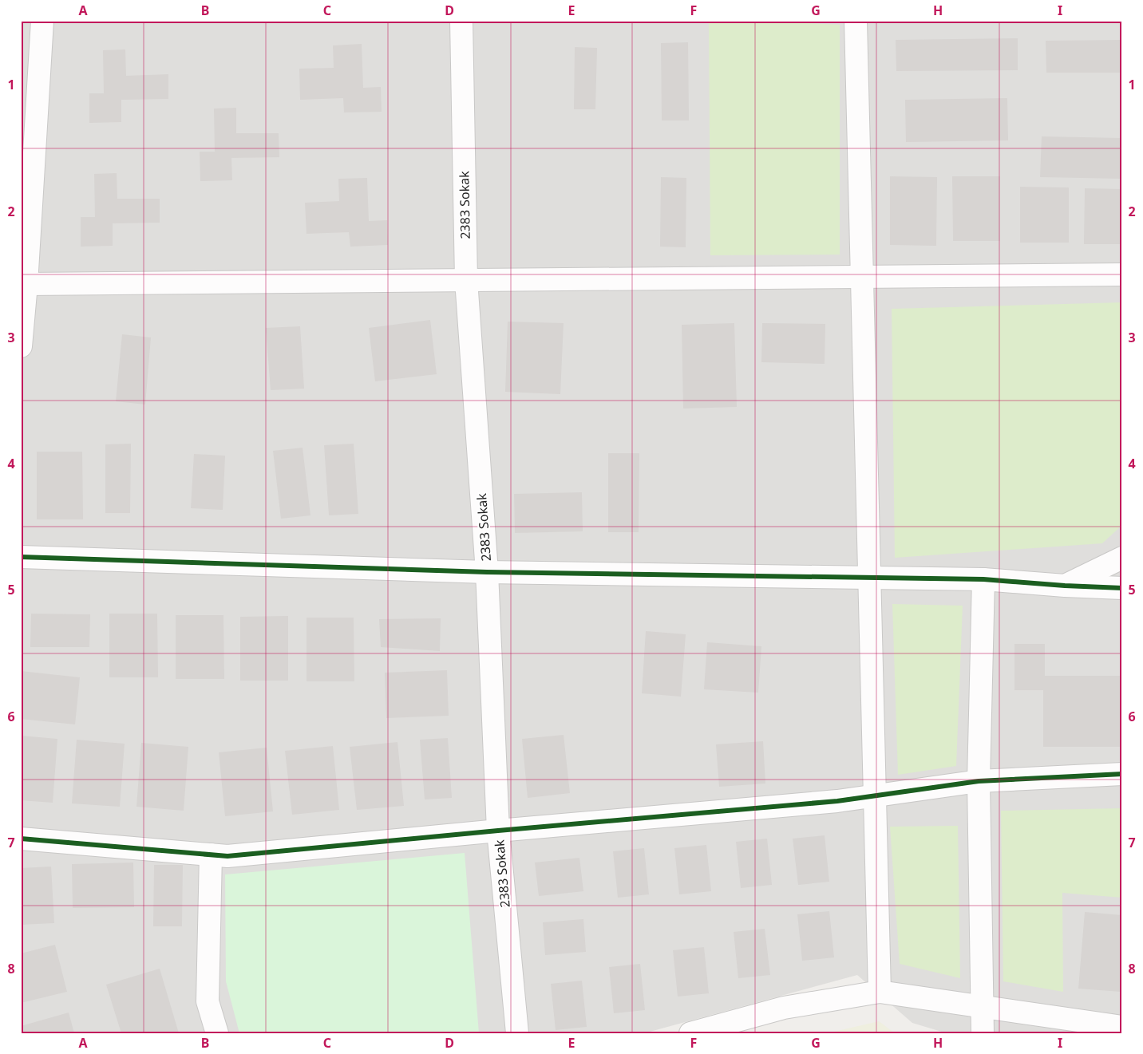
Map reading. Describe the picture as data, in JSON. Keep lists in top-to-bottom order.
{
  "streets": {
    "street": ["2383 Sokak"]
  },
  "grid": {
    "columns": [
      "A",
      "B",
      "C",
      "D",
      "E",
      "F",
      "G",
      "H",
      "I"
    ],
    "rows": [
      "1",
      "2",
      "3",
      "4",
      "5",
      "6",
      "7",
      "8"
    ]
  }
}
